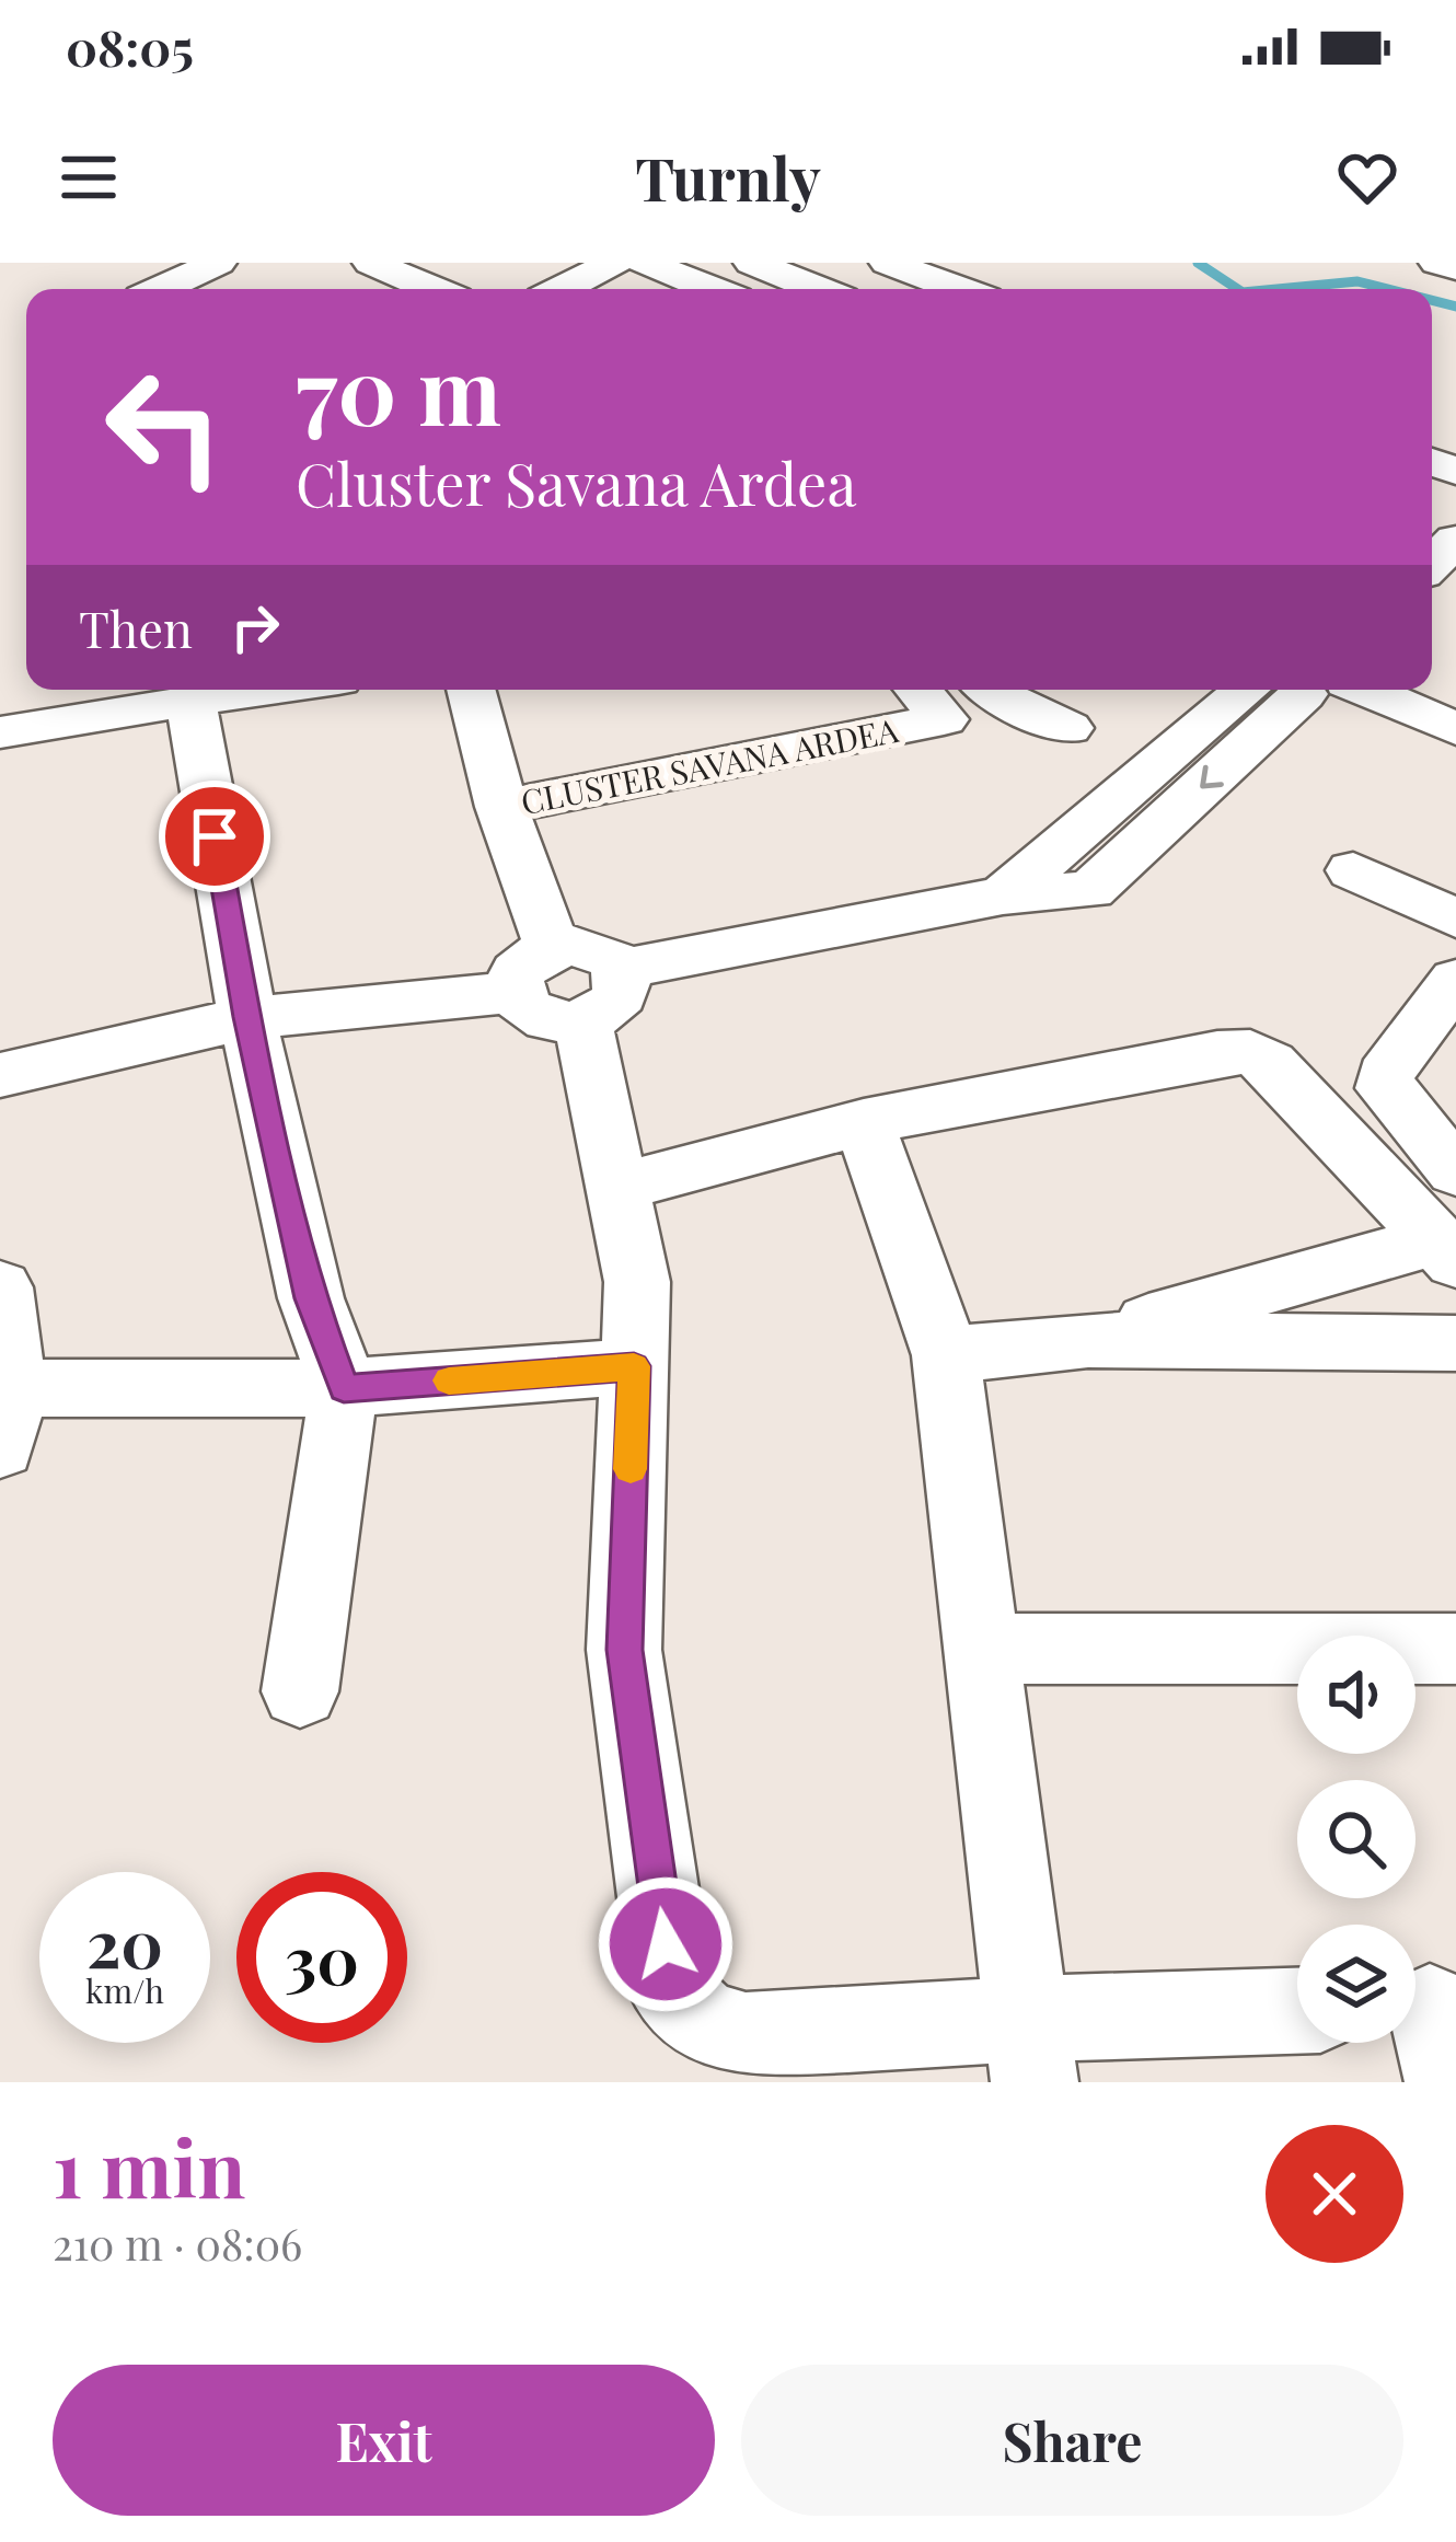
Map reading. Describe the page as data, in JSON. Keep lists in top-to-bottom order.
{
  "streets": {
    "street": ["CLUSTER SAVANA ARDEA"]
  },
  "page": {
    "status": "08:05",
    "header": "Turnly",
    "turn": ["70 m", "Cluster Savana Ardea"],
    "then": "Then",
    "speed": "20 km/h",
    "limit": "30",
    "heading": ["1 min", "210 m · 08:06"],
    "buttons": ["Exit", "Share"]
  }
}
